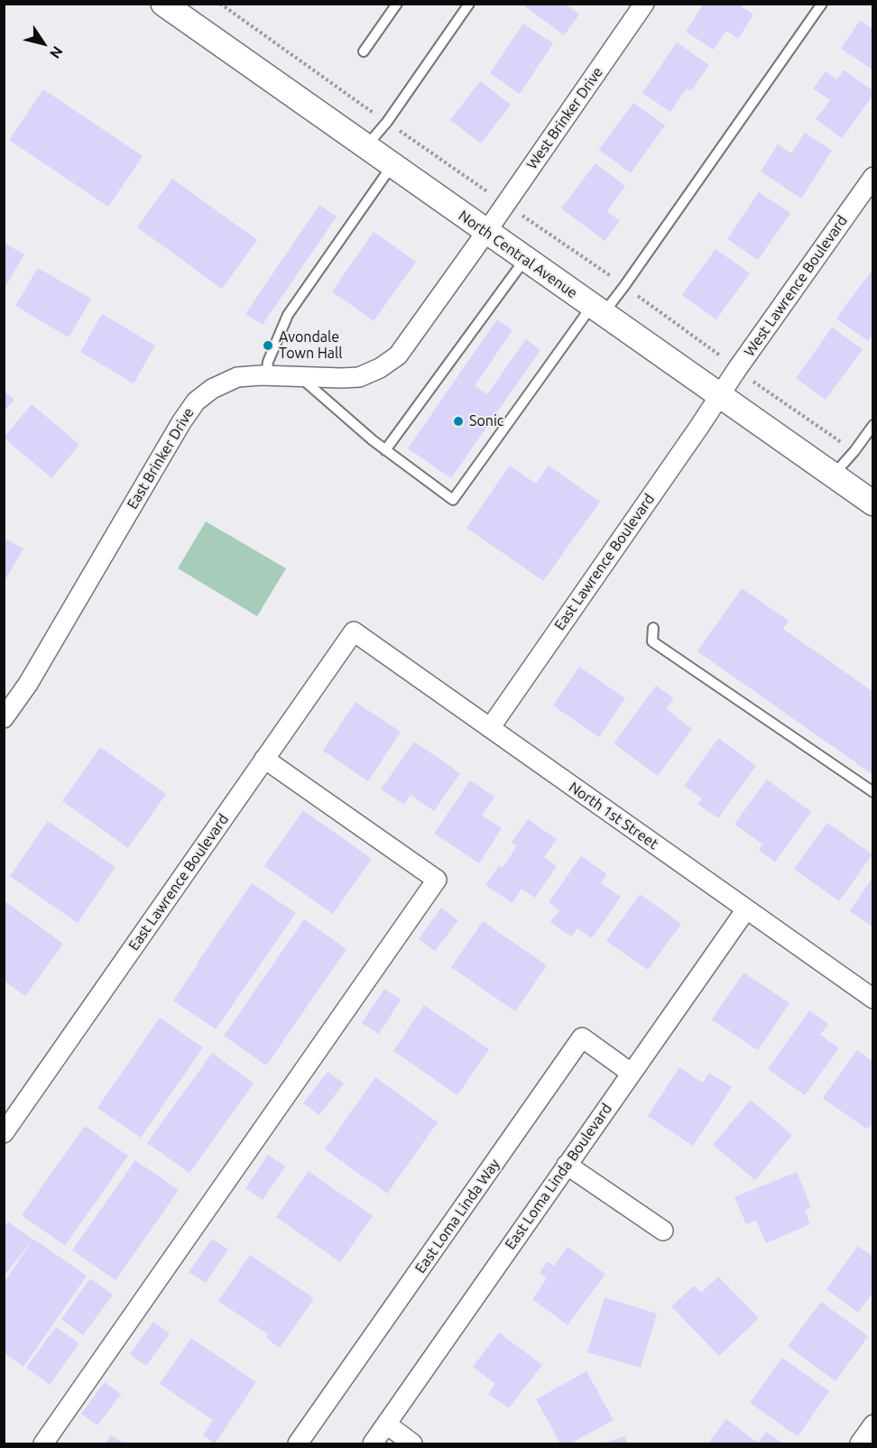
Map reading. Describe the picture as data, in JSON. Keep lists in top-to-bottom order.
{
  "streets": {
    "street": [
      "West Brinker Drive",
      "North Central Avenue",
      "West Lawrence Boulevard",
      "East Brinker Drive",
      "East Lawrence Boulevard",
      "North 1st Street",
      "East Loma Linda Boulevard",
      "East Loma Linda Way"
    ]
  },
  "crossings": [
    ["West Brinker Drive", "North Central Avenue"],
    ["West Brinker Drive", "East Brinker Drive"],
    ["North Central Avenue", "West Lawrence Boulevard"],
    ["North Central Avenue", "East Brinker Drive"],
    ["North Central Avenue", "East Lawrence Boulevard"],
    ["West Lawrence Boulevard", "East Lawrence Boulevard"],
    ["East Lawrence Boulevard", "North 1st Street"],
    ["North 1st Street", "East Loma Linda Boulevard"],
    ["East Loma Linda Boulevard", "East Loma Linda Way"]
  ],
  "places": ["Avondale Town Hall", "Sonic"],
  "north": "bottom right"
}
